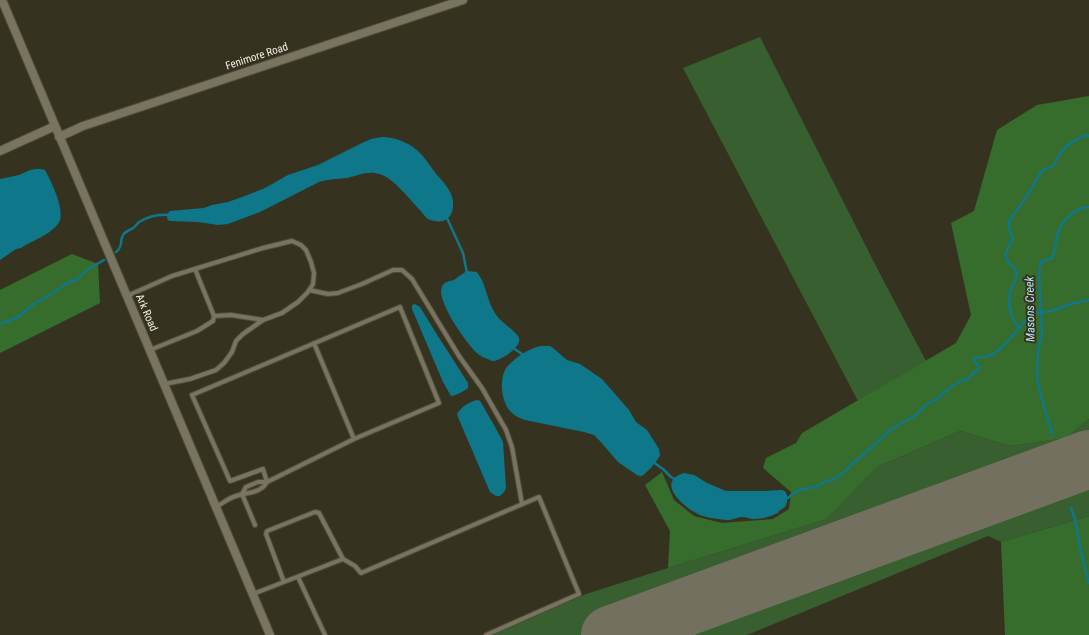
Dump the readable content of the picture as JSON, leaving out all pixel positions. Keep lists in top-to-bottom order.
{
  "streets": {
    "street": ["Fenimore Road", "Ark Road"]
  },
  "crossings": [
    ["Fenimore Road", "Ark Road"]
  ],
  "water": ["Masons Creek"]
}
